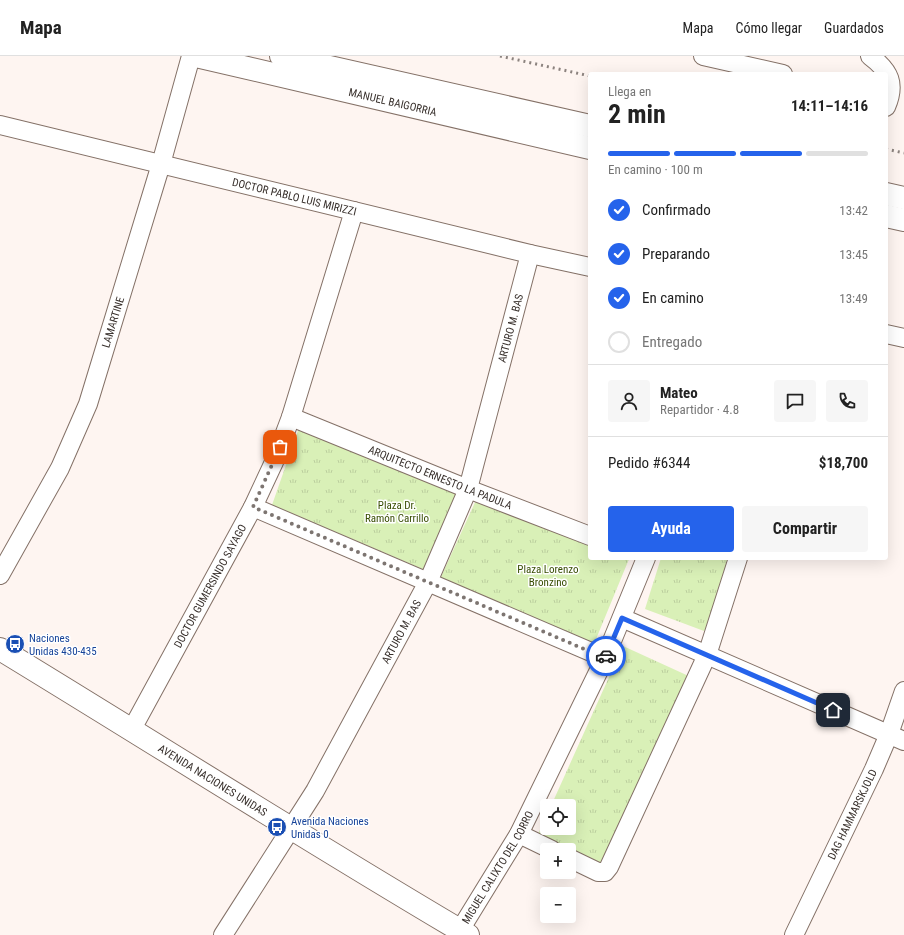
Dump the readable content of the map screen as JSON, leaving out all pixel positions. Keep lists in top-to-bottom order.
{
  "streets": {
    "main road": ["MANUEL BAIGORRIA", "AVENIDA NACIONES UNIDAS"],
    "street": [
      "DOCTOR PABLO LUIS MIRIZZI",
      "LAMARTINE",
      "ARTURO M. BAS",
      "ARQUITECTO ERNESTO LA PADULA",
      "DOCTOR GUMERSINDO SAYAGO",
      "DAG HAMMARSKJOLD",
      "MIGUEL CALIXTO DEL CORRO"
    ]
  },
  "crossings": [
    ["DOCTOR PABLO LUIS MIRIZZI", "LAMARTINE"],
    ["DOCTOR PABLO LUIS MIRIZZI", "ARTURO M. BAS"],
    ["DOCTOR PABLO LUIS MIRIZZI", "DOCTOR GUMERSINDO SAYAGO"],
    ["ARTURO M. BAS", "ARQUITECTO ERNESTO LA PADULA"],
    ["ARTURO M. BAS", "AVENIDA NACIONES UNIDAS"],
    ["ARQUITECTO ERNESTO LA PADULA", "DOCTOR GUMERSINDO SAYAGO"],
    ["DOCTOR GUMERSINDO SAYAGO", "AVENIDA NACIONES UNIDAS"],
    ["AVENIDA NACIONES UNIDAS", "MIGUEL CALIXTO DEL CORRO"]
  ],
  "parks": ["Plaza Dr. Ramón Carrillo", "Plaza Lorenzo Bronzino"],
  "places": {
    "bus stop": ["Naciones Unidas 430-435", "Avenida Naciones Unidas 0"]
  },
  "page": {
    "header": "Mapa",
    "nav": ["Mapa", "Cómo llegar", "Guardados"],
    "heading": ["2 min", "Llega en", "14:11–14:16"],
    "panel": [
      "Mateo",
      "Repartidor · 4.8",
      "Pedido #6344",
      "$18,700"
    ],
    "bar": "En camino · 100 m",
    "list": [
      ["Confirmado", "13:42"],
      ["Preparando", "13:45"],
      ["En camino", "13:49"],
      "Entregado"
    ],
    "buttons": ["Ayuda", "Compartir"],
    "map_buttons": ["+", "−"]
  }
}
